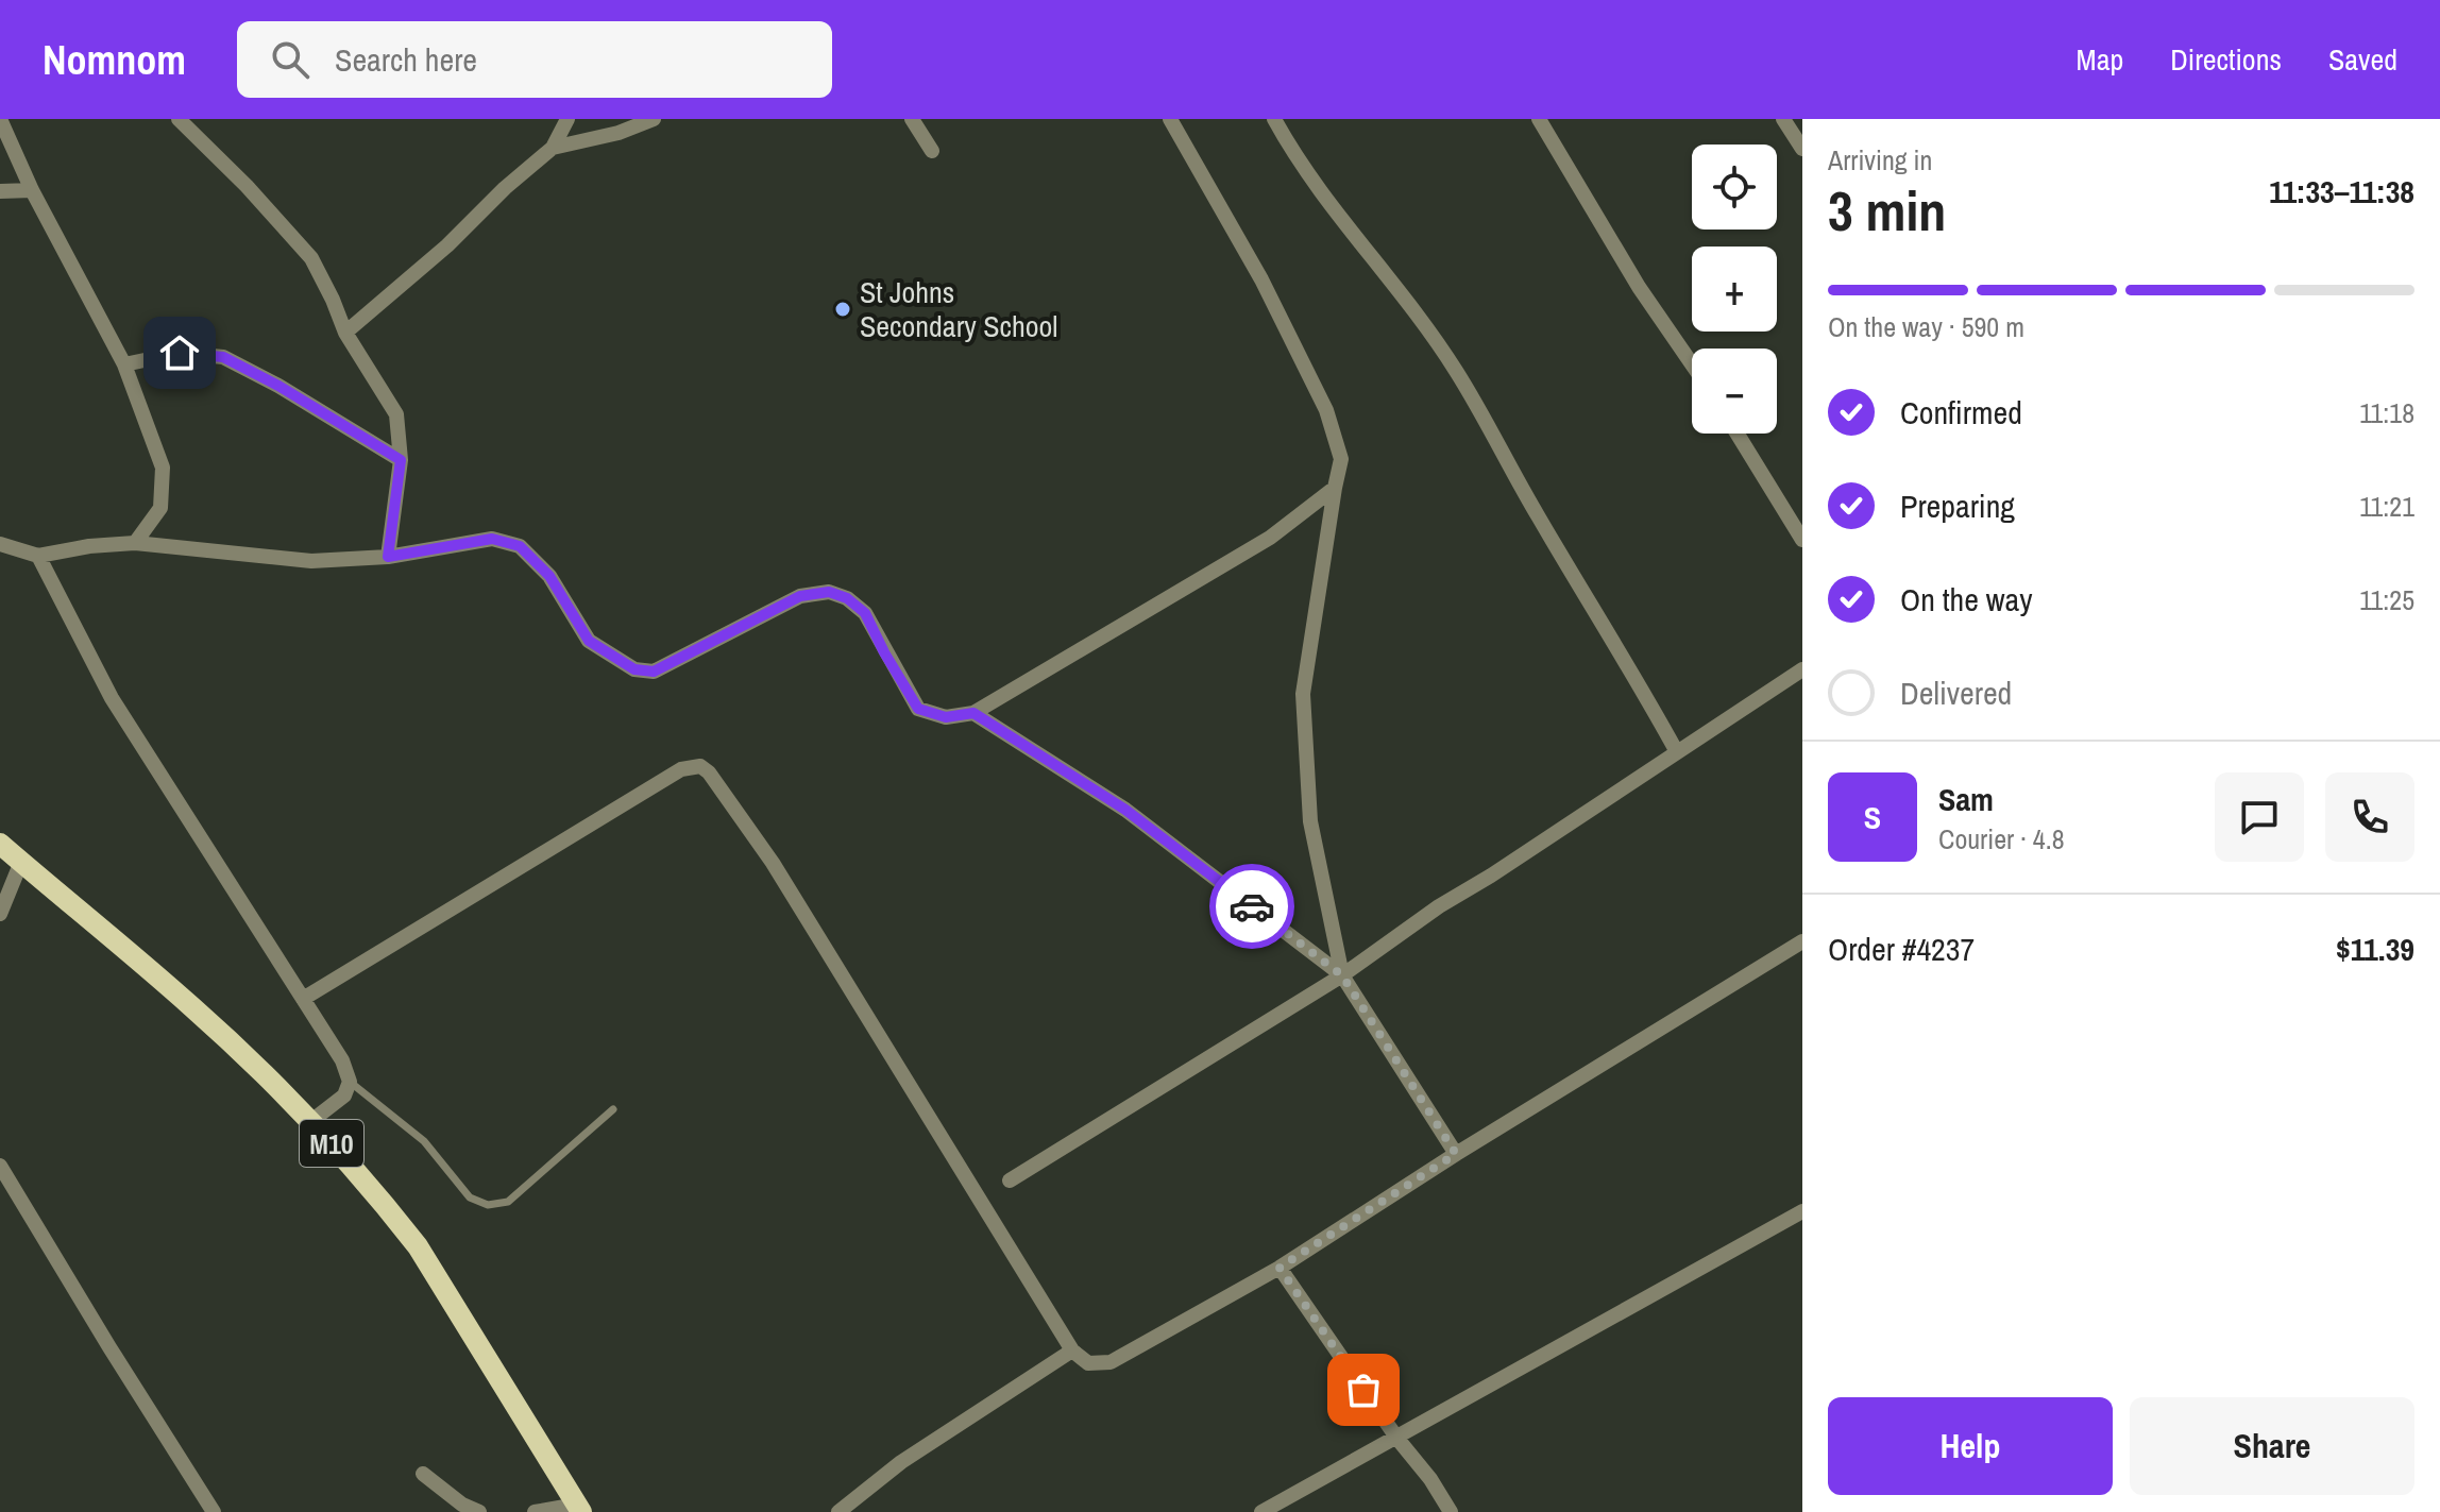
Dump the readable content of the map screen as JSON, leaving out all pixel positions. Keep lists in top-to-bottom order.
{
  "streets": {
    "main road": ["M10"]
  },
  "places": ["St Johns Secondary School"],
  "page": {
    "header": "Nomnom",
    "search": "Search here",
    "nav": ["Map", "Directions", "Saved"],
    "heading": ["3 min", "Arriving in", "11:33–11:38"],
    "panel": [
      "Sam",
      "Courier · 4.8",
      "Order #4237",
      "$11.39"
    ],
    "map_buttons": ["+", "−"],
    "bar": "On the way · 590 m",
    "list": [
      ["Confirmed", "11:18"],
      ["Preparing", "11:21"],
      ["On the way", "11:25"],
      "Delivered"
    ],
    "round": "S",
    "buttons": ["Help", "Share"]
  }
}
